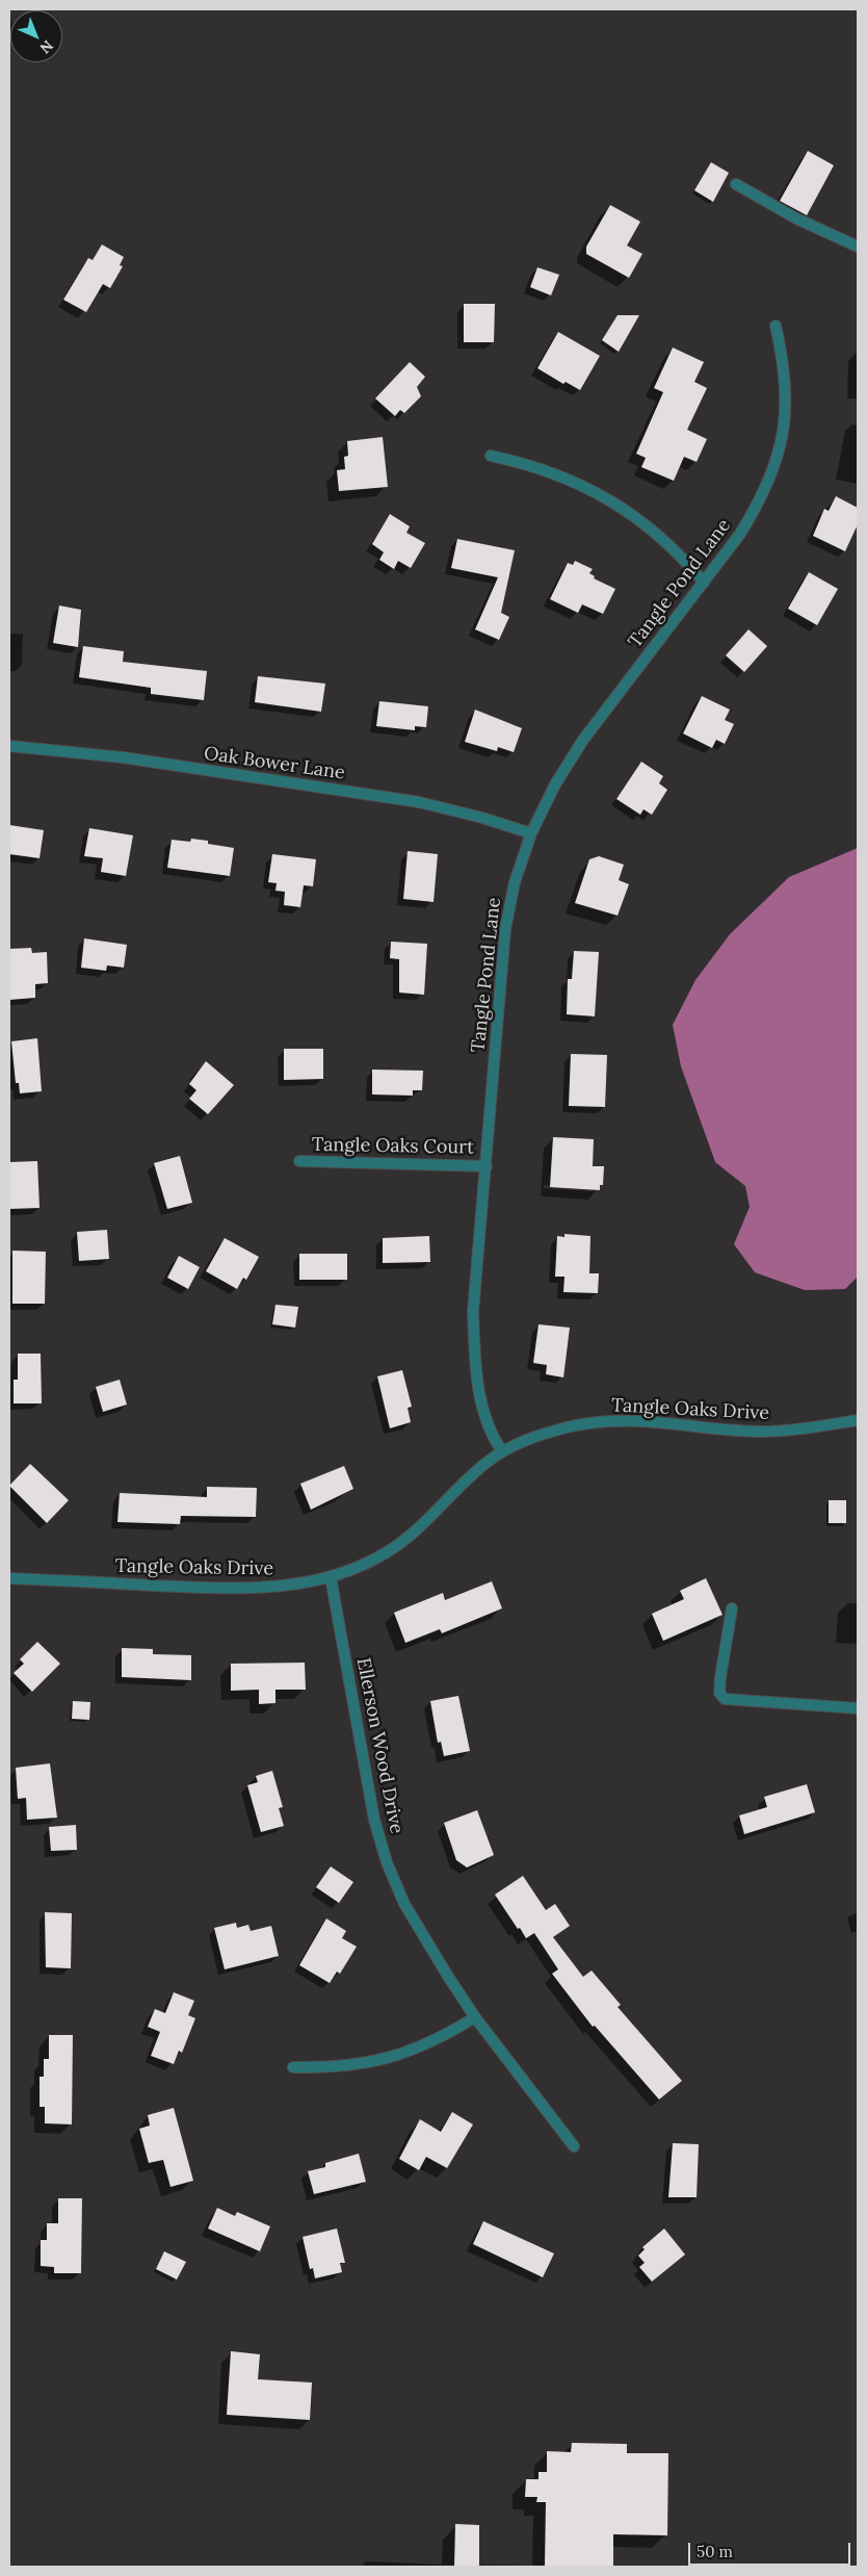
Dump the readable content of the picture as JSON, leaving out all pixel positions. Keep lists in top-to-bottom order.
{
  "streets": {
    "street": [
      "Tangle Pond Lane",
      "Oak Bower Lane",
      "Tangle Oaks Court",
      "Tangle Oaks Drive",
      "Ellerson Wood Drive"
    ]
  },
  "crossings": [
    ["Tangle Pond Lane", "Oak Bower Lane"],
    ["Tangle Pond Lane", "Tangle Oaks Court"],
    ["Tangle Pond Lane", "Tangle Oaks Drive"],
    ["Tangle Oaks Drive", "Ellerson Wood Drive"]
  ],
  "scale_bar": "50 m",
  "north": "bottom right"
}
